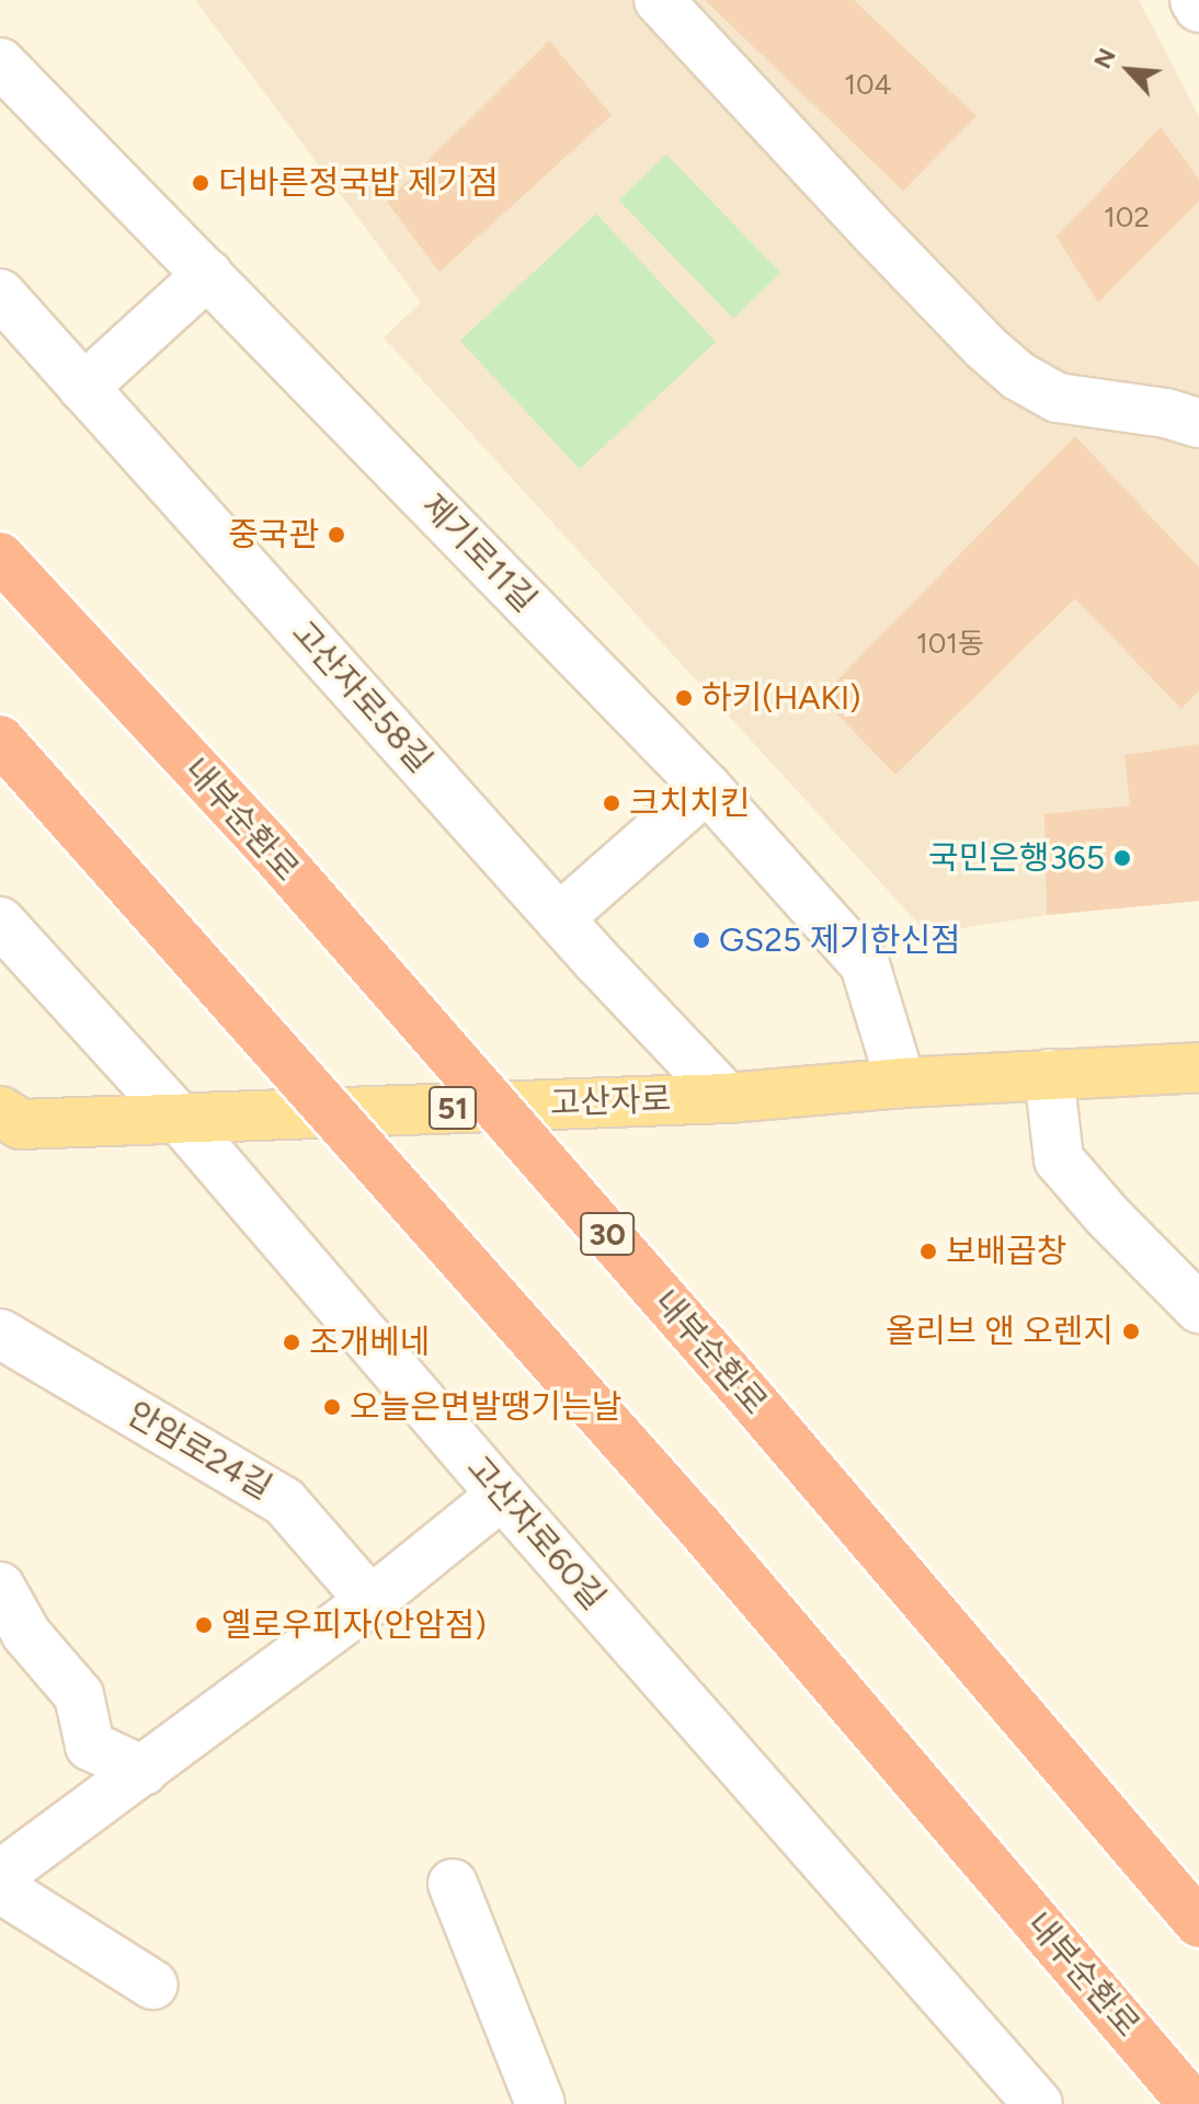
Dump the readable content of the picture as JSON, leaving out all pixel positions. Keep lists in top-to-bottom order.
{
  "streets": {
    "highway": ["내부순환로", "30"],
    "main road": ["고산자로", "51"],
    "street": [
      "제기로11길",
      "고산자로58길",
      "안암로24길",
      "고산자로60길"
    ]
  },
  "crossings": [
    ["제기로11길", "고산자로"],
    ["고산자로58길", "고산자로"],
    ["고산자로", "고산자로60길"]
  ],
  "places": [
    "더바른정국밥 제기점",
    "중국관",
    "하키(HAKI)",
    "크치치킨",
    "국민은행365",
    "GS25 제기한신점",
    "보배곱창",
    "올리브 앤 오렌지",
    "조개베네",
    "오늘은면발땡기는날",
    "옐로우피자(안암점)"
  ],
  "house_numbers": ["104", "102", "101동"],
  "north": "top left"
}
